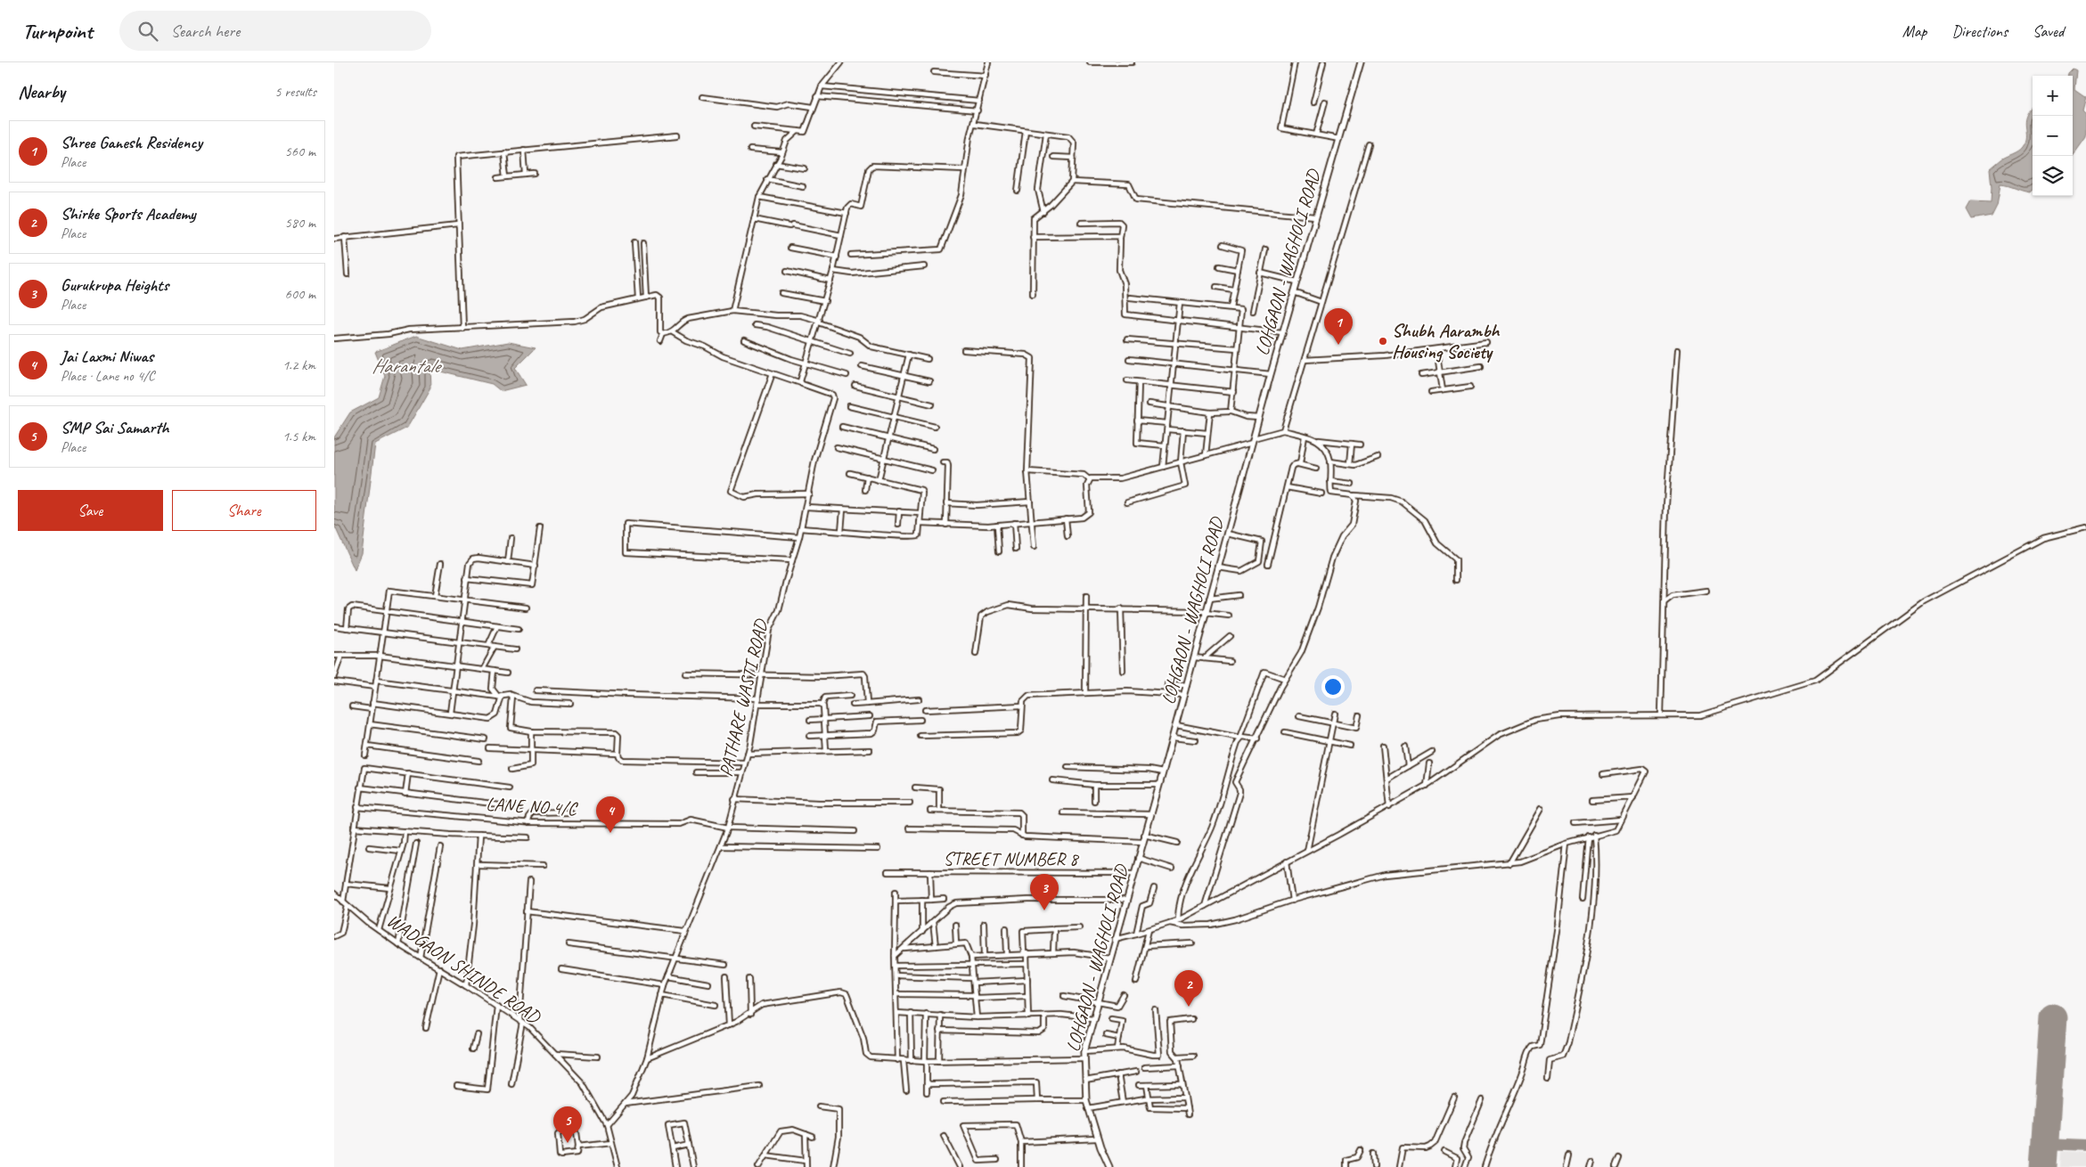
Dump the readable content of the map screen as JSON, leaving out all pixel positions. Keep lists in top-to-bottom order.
{
  "streets": {
    "main road": ["LOHGAON - WAGHOLI ROAD"],
    "street": [
      "PATHARE WASTI ROAD",
      "LANE NO 4/C",
      "STREET NUMBER 8",
      "WADGAON SHINDE ROAD"
    ]
  },
  "crossings": [
    ["LOHGAON - WAGHOLI ROAD", "STREET NUMBER 8"],
    ["PATHARE WASTI ROAD", "LANE NO 4/C"],
    ["PATHARE WASTI ROAD", "WADGAON SHINDE ROAD"]
  ],
  "water": ["Harantale"],
  "places": ["Shubh Aarambh Housing Society"],
  "page": {
    "header": "Turnpoint",
    "search": "Search here",
    "nav": ["Map", "Directions", "Saved"],
    "heading": ["Nearby", "5 results"],
    "map_buttons": ["+", "−"],
    "list": [
      {
        "mark": "1",
        "name": "Shree Ganesh Residency",
        "note": "Place",
        "value": "560 m"
      },
      {
        "mark": "2",
        "name": "Shirke Sports Academy",
        "note": "Place",
        "value": "580 m"
      },
      {
        "mark": "3",
        "name": "Gurukrupa Heights",
        "note": "Place",
        "value": "600 m"
      },
      {
        "mark": "4",
        "name": "Jai Laxmi Niwas",
        "note": "Place · Lane no 4/C",
        "value": "1.2 km"
      },
      {
        "mark": "5",
        "name": "SMP Sai Samarth",
        "note": "Place",
        "value": "1.5 km"
      }
    ],
    "pins": [
      "1",
      "4",
      "3",
      "2",
      "5"
    ],
    "buttons": ["Save", "Share"]
  }
}
